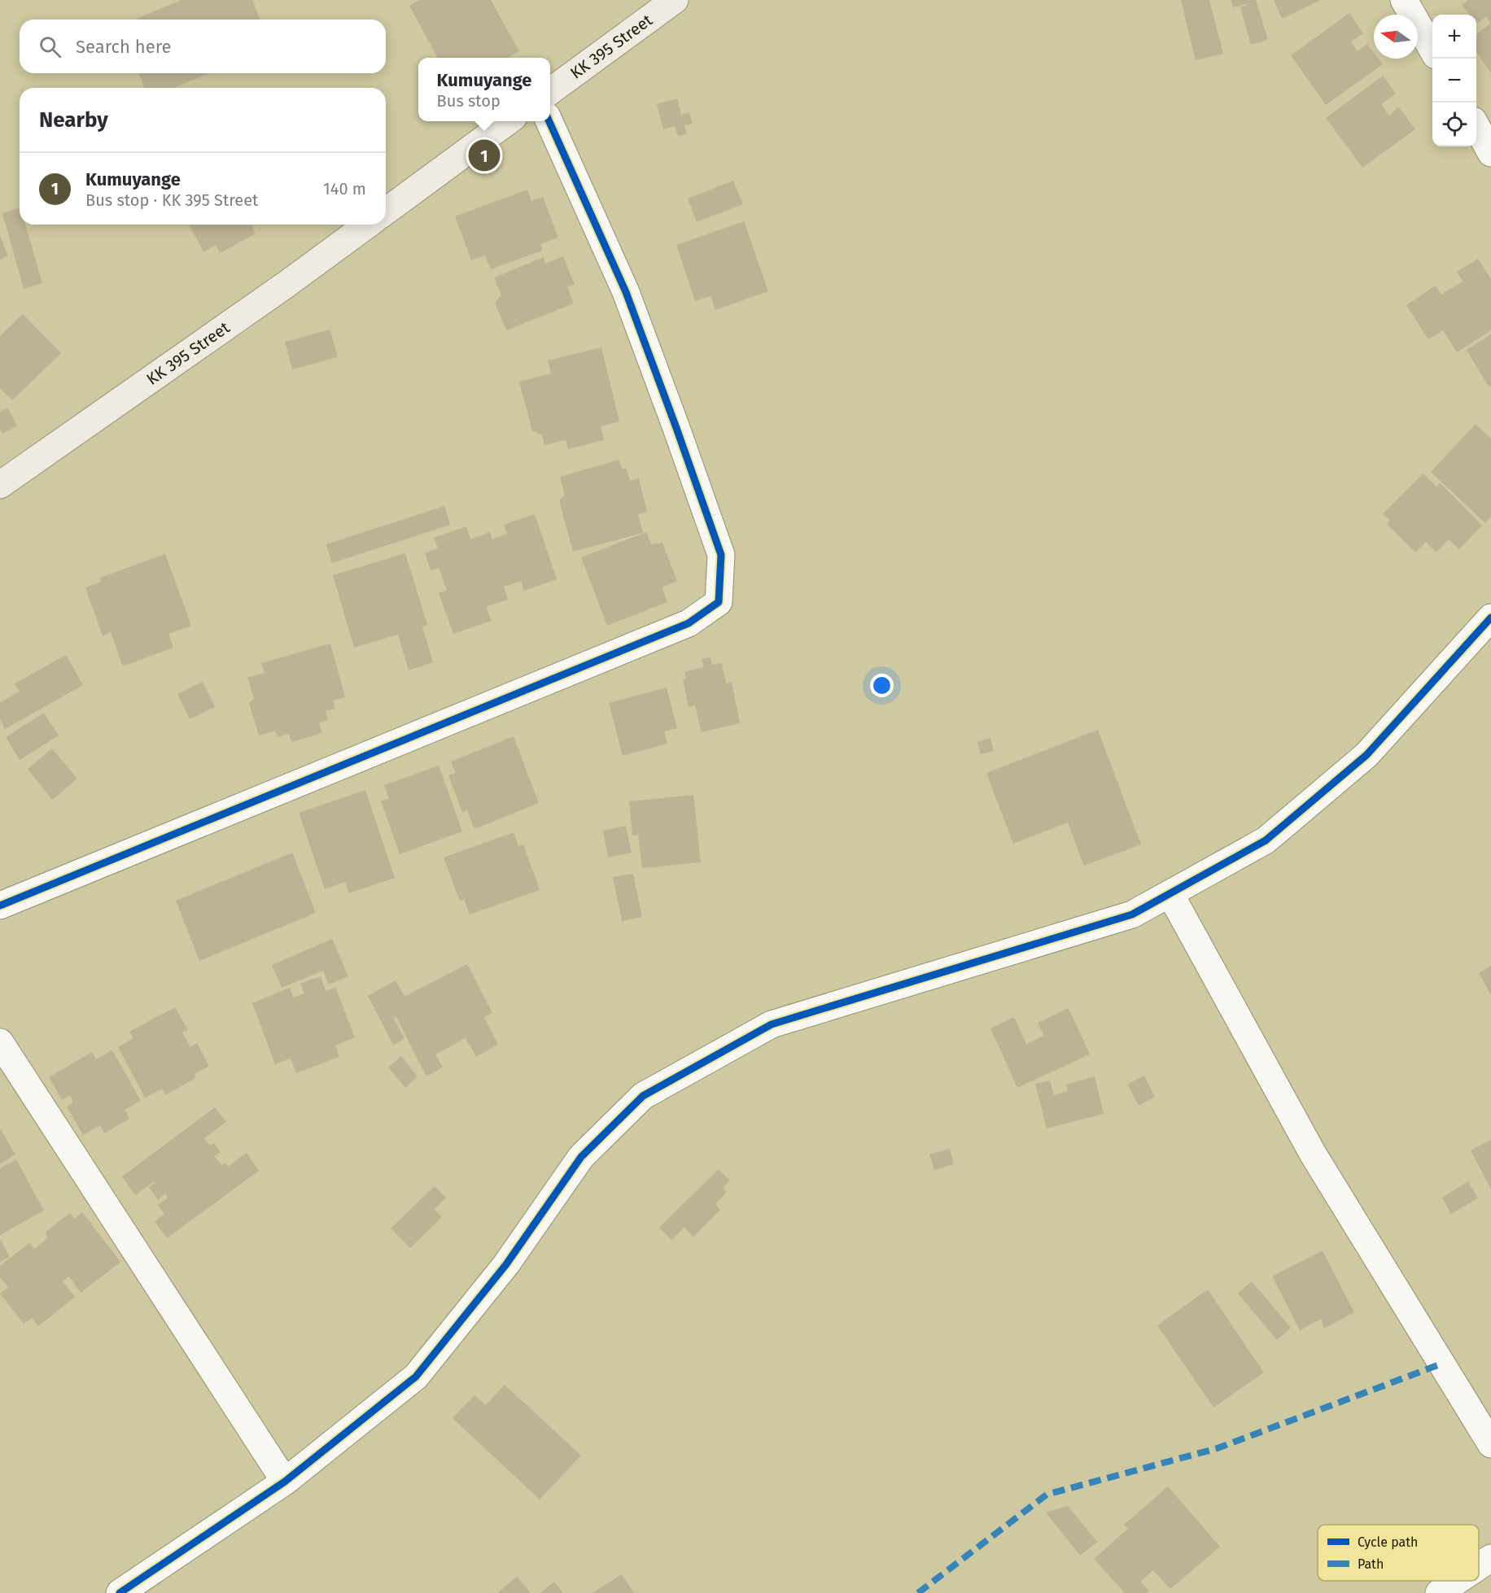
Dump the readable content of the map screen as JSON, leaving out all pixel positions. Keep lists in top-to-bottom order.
{
  "streets": {
    "street": ["KK 395 Street"]
  },
  "legend": ["Cycle path", "Path"],
  "north": "left",
  "page": {
    "map_buttons": ["+", "−"],
    "search": "Search here",
    "popup": ["Kumuyange", "Bus stop"],
    "heading": "Nearby",
    "pins": "1",
    "list": [
      {
        "mark": "1",
        "name": "Kumuyange",
        "note": "Bus stop · KK 395 Street",
        "value": "140 m"
      }
    ]
  }
}
